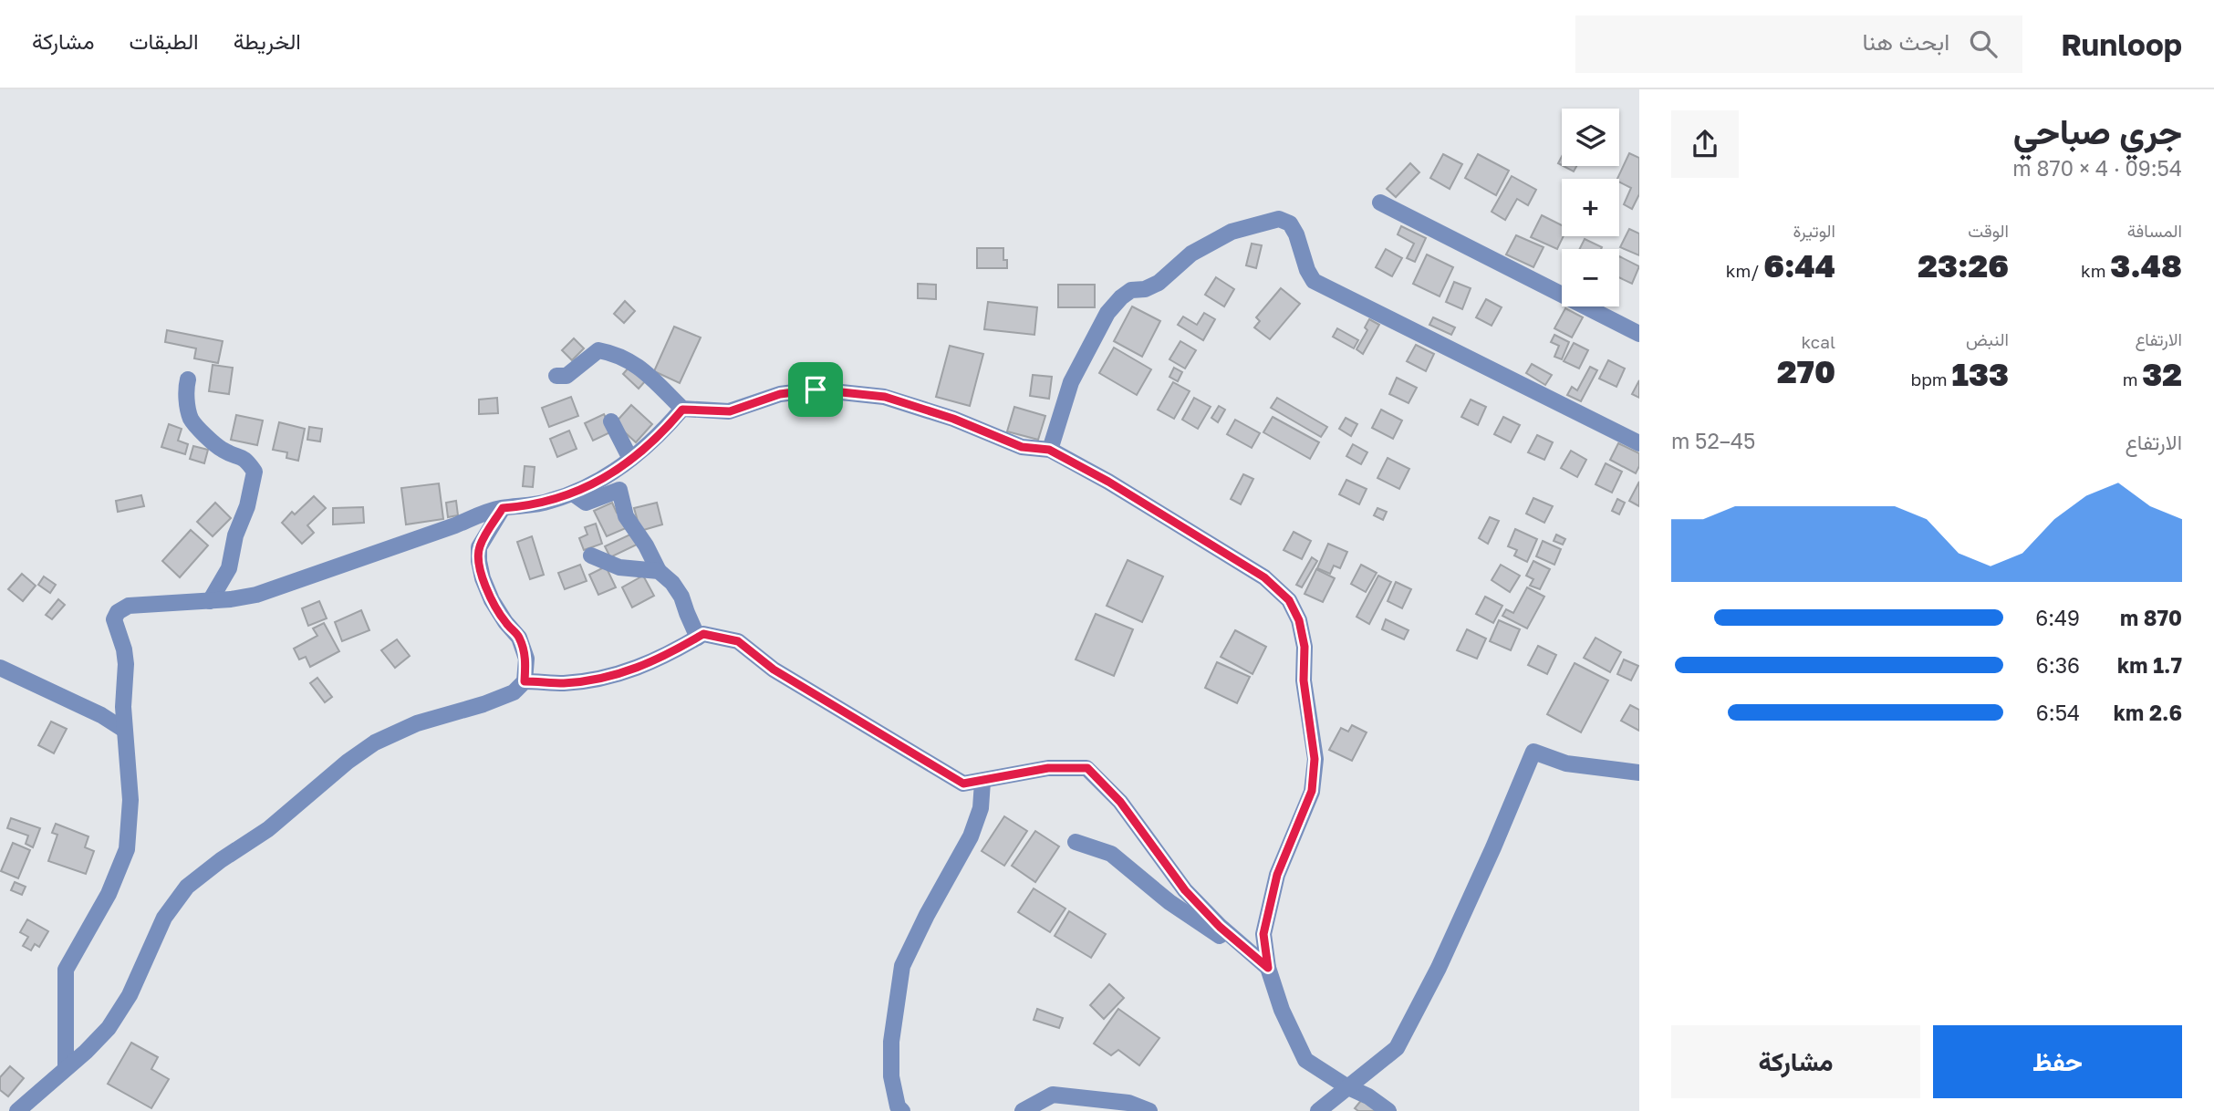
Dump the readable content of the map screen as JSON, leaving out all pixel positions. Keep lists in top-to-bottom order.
{
  "page": {
    "header": "Runloop",
    "search": "ابحث هنا",
    "nav": ["الخريطة", "الطبقات", "مشاركة"],
    "heading": ["جري صباحي", "09:54 · 4 × 870 m"],
    "map_buttons": ["+", "−"],
    "stats": [
      ["المسافة", "3.48 km"],
      ["الوقت", "23:26"],
      ["الوتيرة", "6:44 /km"],
      ["الارتفاع", "32 m"],
      ["النبض", "133 bpm"],
      ["kcal", "270"]
    ],
    "chart": ["الارتفاع", "45–52 m"],
    "list": [
      {
        "name": "870 m",
        "note": "6:49"
      },
      {
        "name": "1.7 km",
        "note": "6:36"
      },
      {
        "name": "2.6 km",
        "note": "6:54"
      }
    ],
    "buttons": ["حفظ", "مشاركة"]
  }
}
